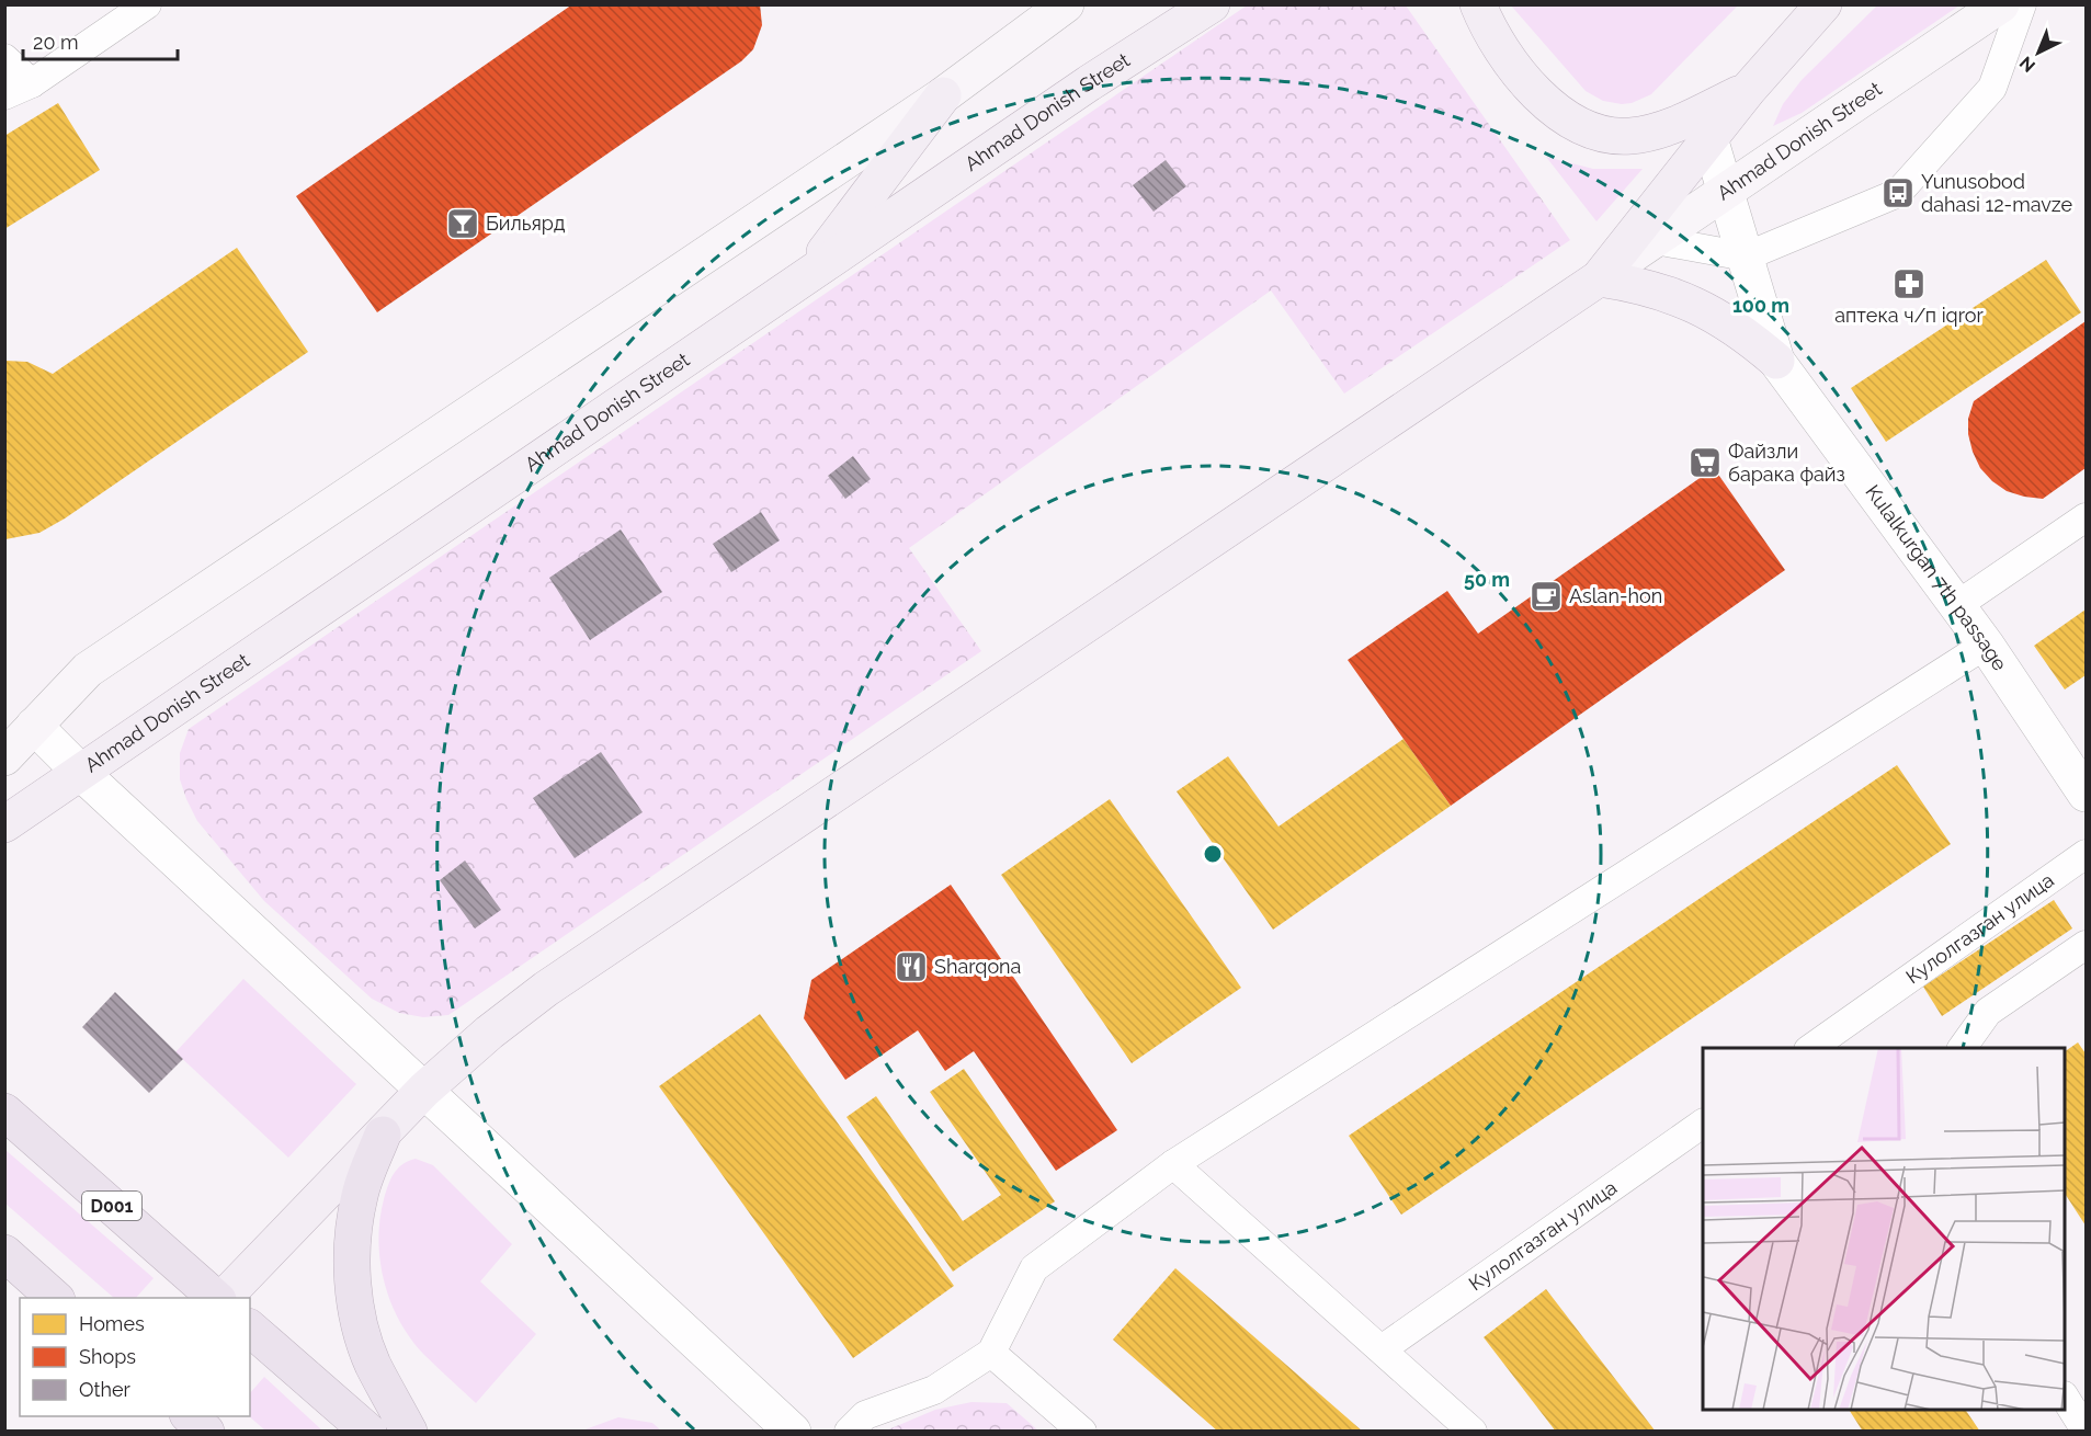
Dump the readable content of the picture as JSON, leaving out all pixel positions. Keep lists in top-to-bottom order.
{
  "streets": {
    "highway": ["D001"],
    "main road": ["Ahmad Donish Street"],
    "street": ["Kulalkurgan 7th passage"],
    "lane": ["Кулолгазган улица"]
  },
  "crossings": [
    ["Ahmad Donish Street", "Kulalkurgan 7th passage"]
  ],
  "places": {
    "bus stop": ["Yunusobod dahasi 12-mavze"],
    "bar": ["Бильярд"],
    "pharmacy": ["аптека ч/п iqror"],
    "supermarket": ["Файзли барака файз"],
    "cafe": ["Aslan-hon"],
    "restaurant": ["Sharqona"]
  },
  "legend": ["Homes", "Shops", "Other"],
  "scale_bar": "20 m",
  "north": "bottom left",
  "rings": ["100 m", "50 m"]
}
